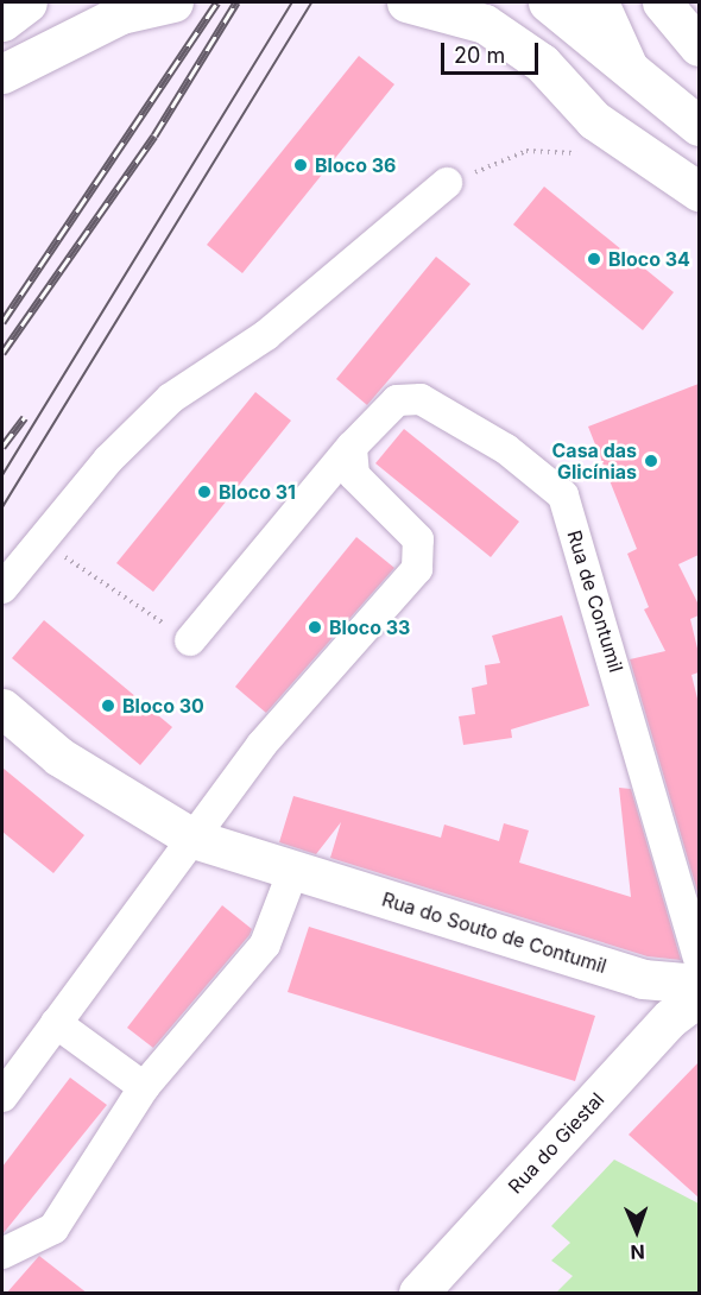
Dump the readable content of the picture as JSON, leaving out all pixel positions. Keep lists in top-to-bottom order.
{
  "streets": {
    "main road": ["Rua do Souto de Contumil", "Rua do Giestal"],
    "street": ["Rua de Contumil"]
  },
  "places": [
    "Bloco 36",
    "Bloco 34",
    "Casa das Glicínias",
    "Bloco 31",
    "Bloco 33",
    "Bloco 30"
  ],
  "scale_bar": "20 m",
  "north": "bottom"
}
